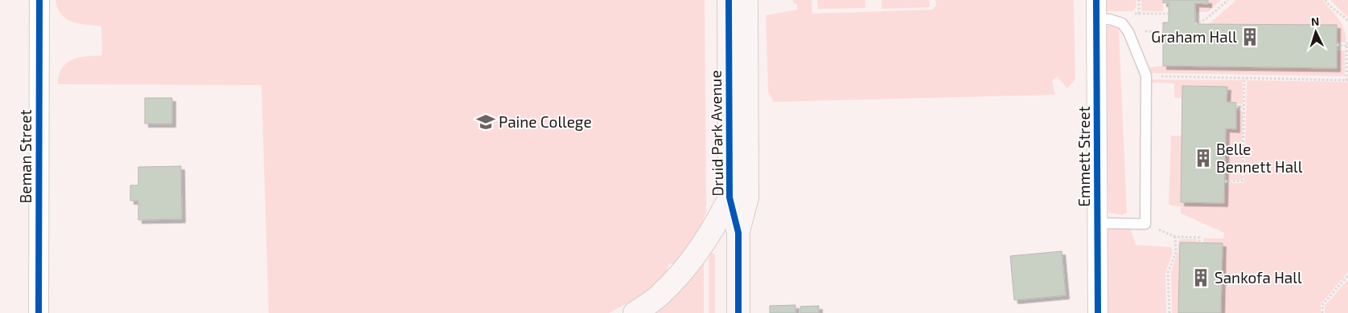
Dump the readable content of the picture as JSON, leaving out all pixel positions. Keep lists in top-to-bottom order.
{
  "streets": {
    "street": ["Druid Park Avenue", "Beman Street", "Emmett Street"]
  },
  "places": {
    "building": ["Graham Hall", "Belle Bennett Hall", "Sankofa Hall"],
    "school or university": ["Paine College"]
  },
  "north": "top"
}
